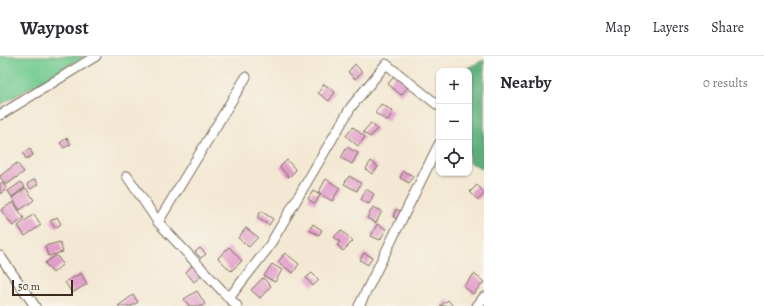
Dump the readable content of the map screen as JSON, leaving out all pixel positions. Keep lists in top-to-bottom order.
{
  "scale_bar": "50 m",
  "page": {
    "header": "Waypost",
    "nav": ["Map", "Layers", "Share"],
    "heading": ["Nearby", "0 results"],
    "map_buttons": ["+", "−"],
    "scale": "50 m"
  }
}
